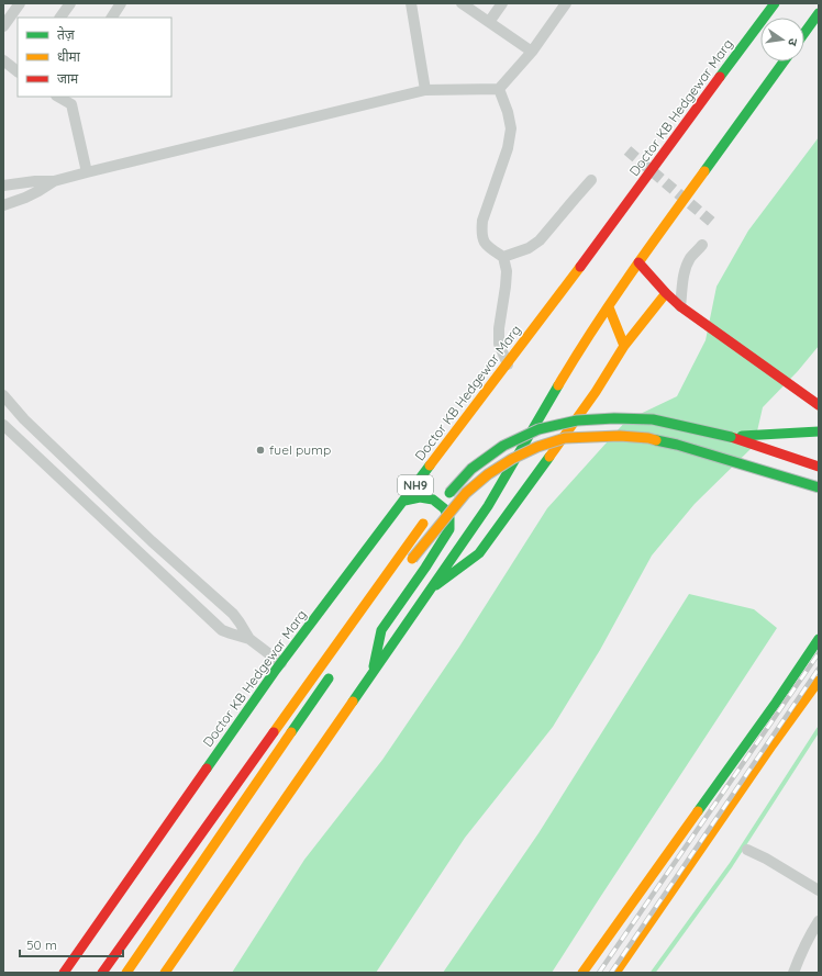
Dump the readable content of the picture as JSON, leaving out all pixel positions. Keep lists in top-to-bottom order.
{
  "streets": {
    "main road": ["Doctor KB Hedgewar Marg", "NH9"]
  },
  "places": ["fuel pump"],
  "legend": ["तेज़", "धीमा", "जाम"],
  "scale_bar": "50 m",
  "north": "right"
}
